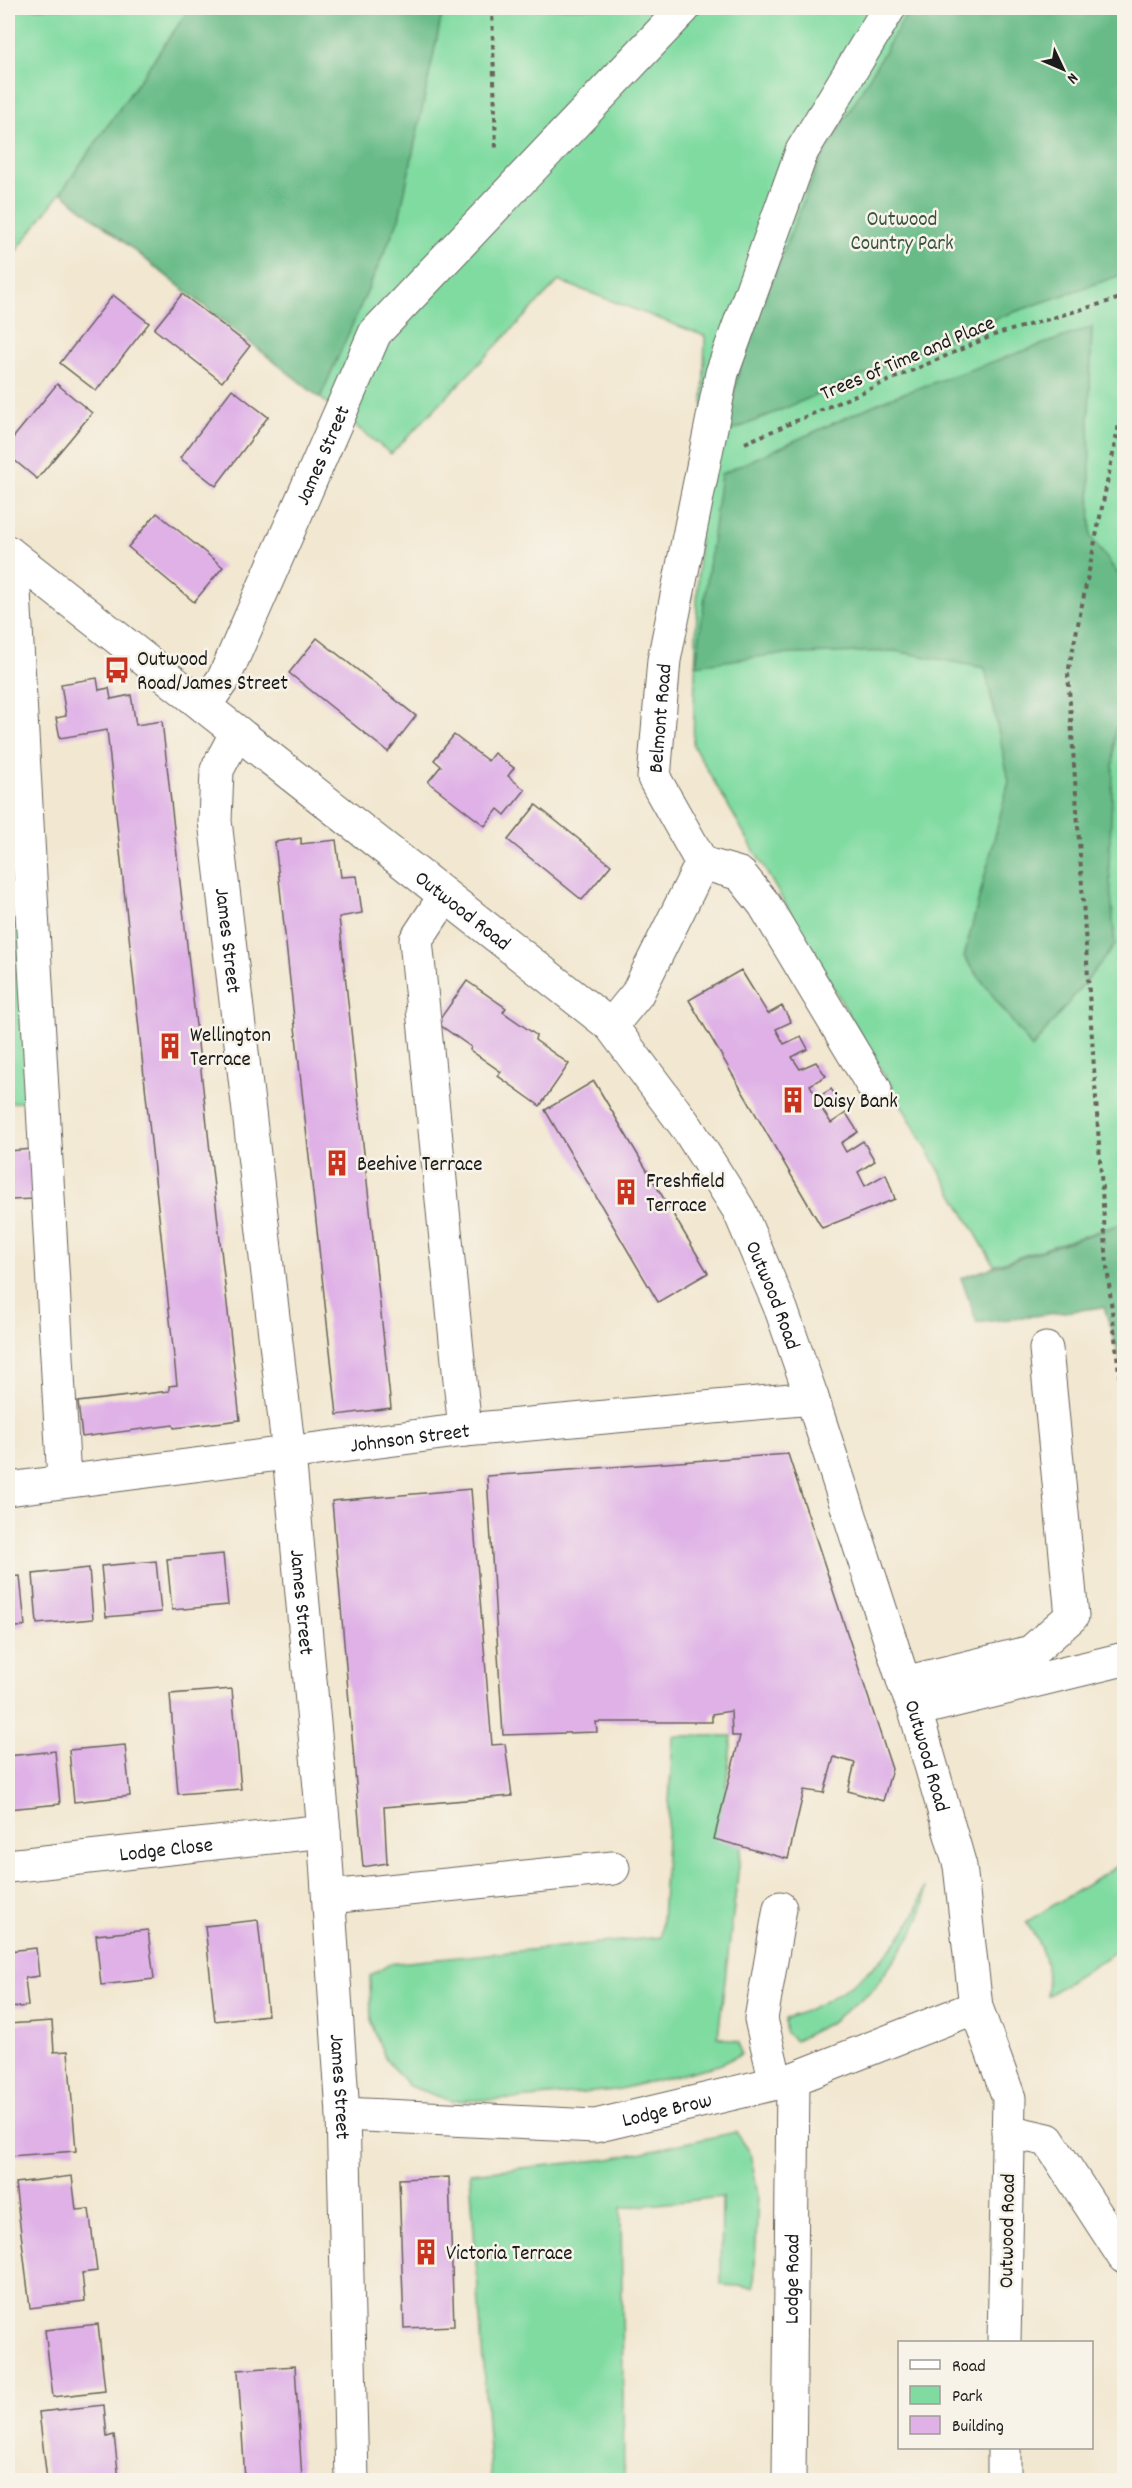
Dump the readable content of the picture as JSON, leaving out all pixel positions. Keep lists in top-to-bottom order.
{
  "streets": {
    "street": [
      "James Street",
      "Belmont Road",
      "Outwood Road",
      "Johnson Street",
      "Lodge Close",
      "Lodge Brow",
      "Lodge Road"
    ],
    "path": ["Trees of Time and Place"]
  },
  "crossings": [
    ["Trees of Time and Place", "Belmont Road"],
    ["James Street", "Outwood Road"],
    ["James Street", "Johnson Street"],
    ["James Street", "Lodge Close"],
    ["James Street", "Lodge Brow"],
    ["Outwood Road", "Johnson Street"],
    ["Outwood Road", "Lodge Brow"],
    ["Lodge Brow", "Lodge Road"]
  ],
  "parks": ["Outwood Country Park"],
  "places": {
    "bus stop": ["Outwood Road/James Street"],
    "building": [
      "Wellington Terrace",
      "Daisy Bank",
      "Beehive Terrace",
      "Freshfield Terrace",
      "Victoria Terrace"
    ]
  },
  "legend": ["Road", "Park", "Building"],
  "north": "bottom right"
}
